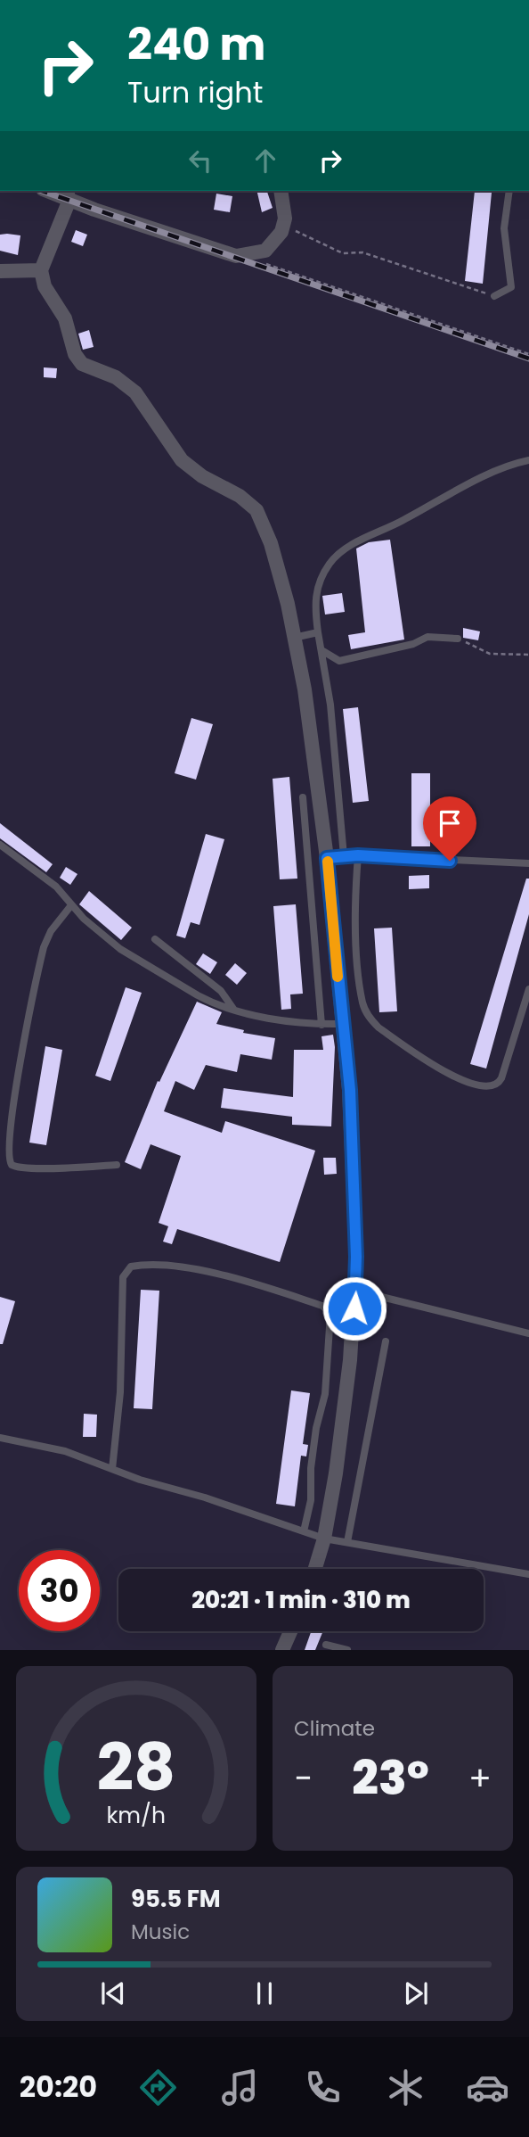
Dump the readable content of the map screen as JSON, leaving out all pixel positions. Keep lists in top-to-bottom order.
{
  "page": {
    "turn": ["240 m", "Turn right"],
    "limit": "30",
    "trip": "20:21 · 1 min · 310 m",
    "tile": "Climate",
    "heat": ["−", "23°", "+"],
    "song": ["95.5 FM", "Music"],
    "tabs": "20:20",
    "gauge": ["28", "km/h"]
  }
}
